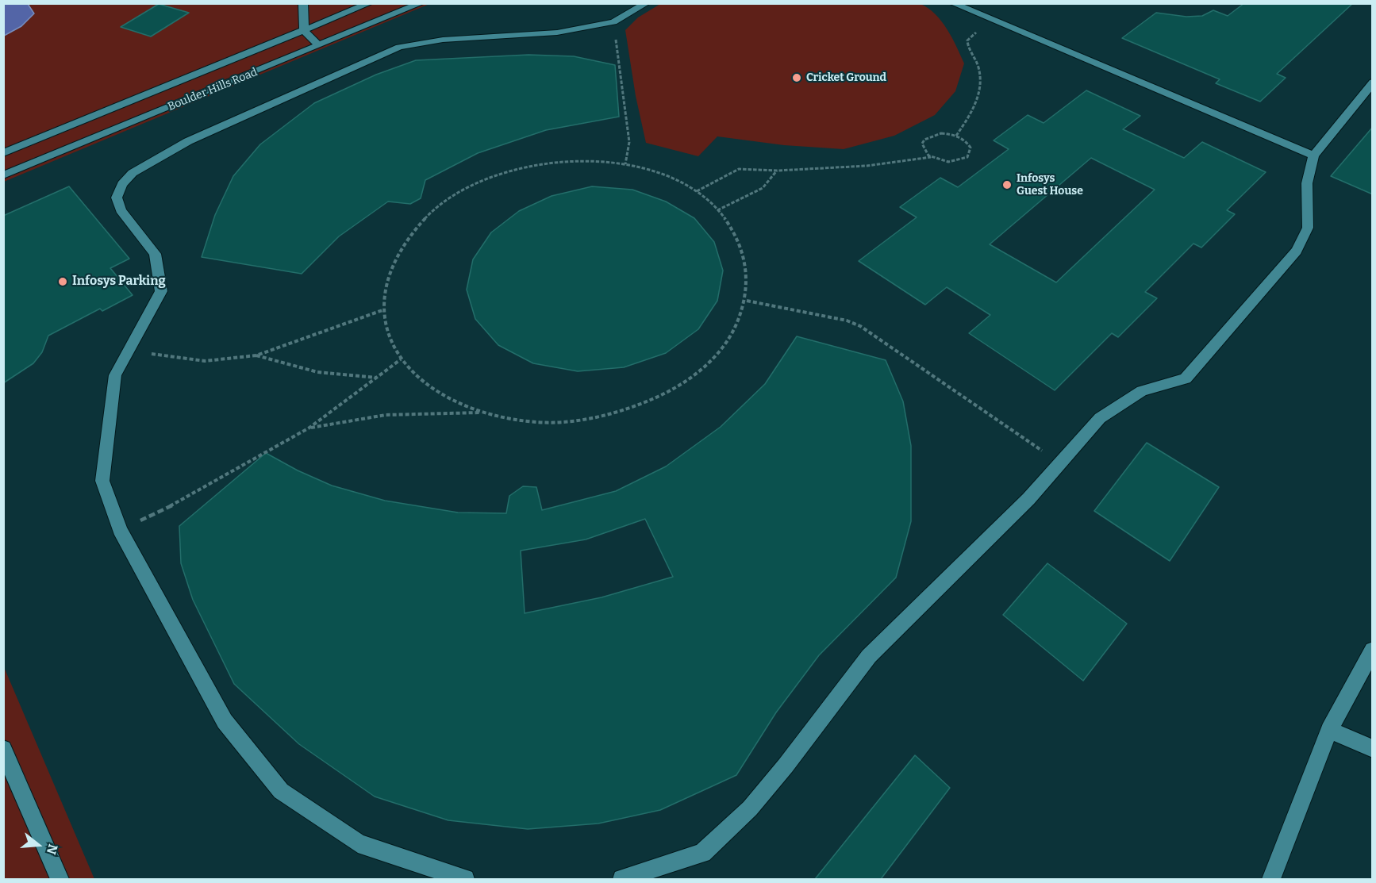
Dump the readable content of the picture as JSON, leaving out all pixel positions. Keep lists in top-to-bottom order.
{
  "streets": {
    "lane": ["Boulder Hills Road"]
  },
  "places": ["Cricket Ground", "Infosys Guest House", "Infosys Parking"],
  "north": "right"
}
